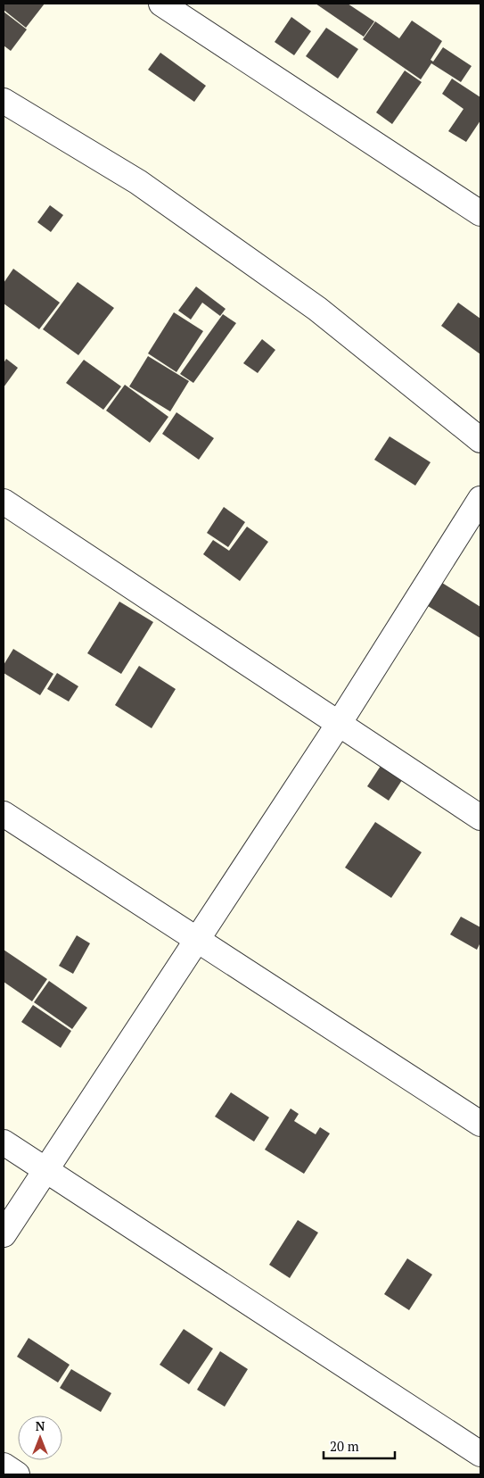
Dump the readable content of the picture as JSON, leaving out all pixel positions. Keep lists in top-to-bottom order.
{
  "scale_bar": "20 m",
  "north": "top"
}
